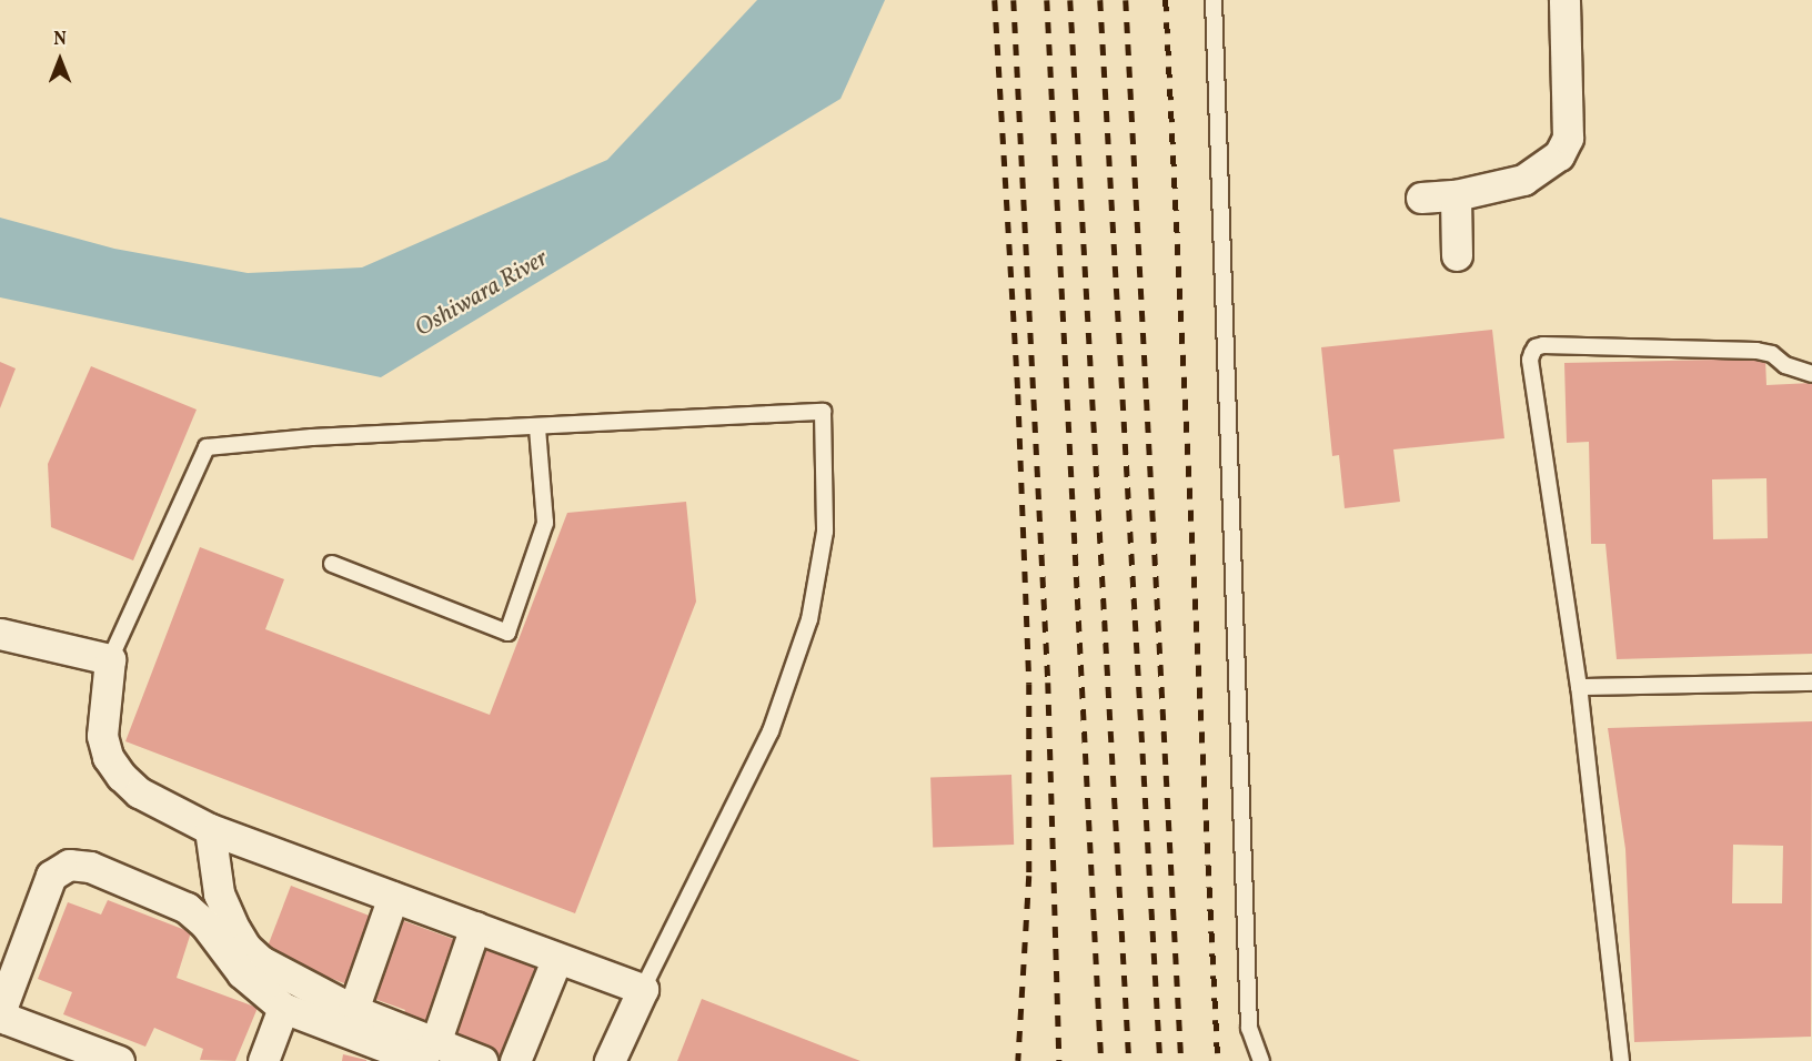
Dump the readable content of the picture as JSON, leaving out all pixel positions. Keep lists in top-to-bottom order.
{
  "water": ["Oshiwara River"],
  "north": "top"
}
